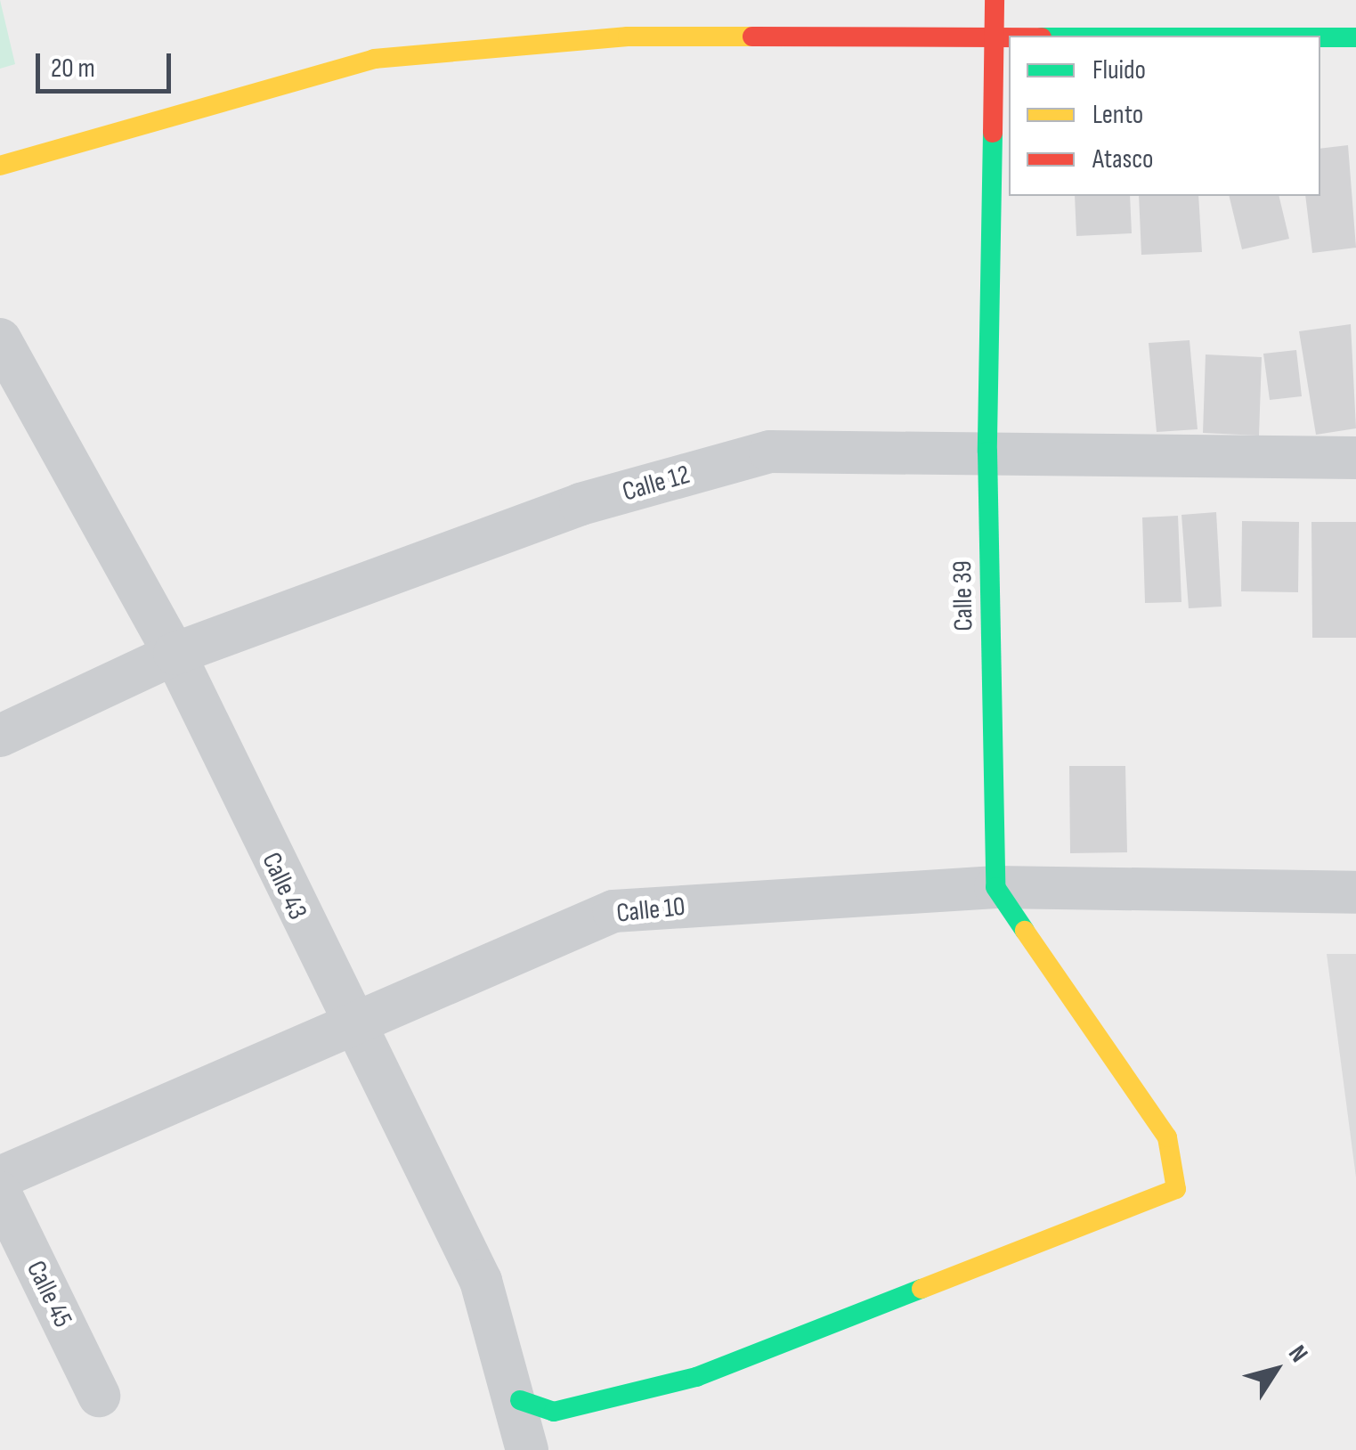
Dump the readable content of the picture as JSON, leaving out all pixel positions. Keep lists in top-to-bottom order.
{
  "streets": {
    "street": [
      "Calle 12",
      "Calle 39",
      "Calle 43",
      "Calle 10",
      "Calle 45"
    ]
  },
  "crossings": [
    ["Calle 12", "Calle 39"],
    ["Calle 12", "Calle 43"],
    ["Calle 39", "Calle 10"],
    ["Calle 43", "Calle 10"]
  ],
  "legend": ["Fluido", "Lento", "Atasco"],
  "scale_bar": "20 m",
  "north": "top right"
}
